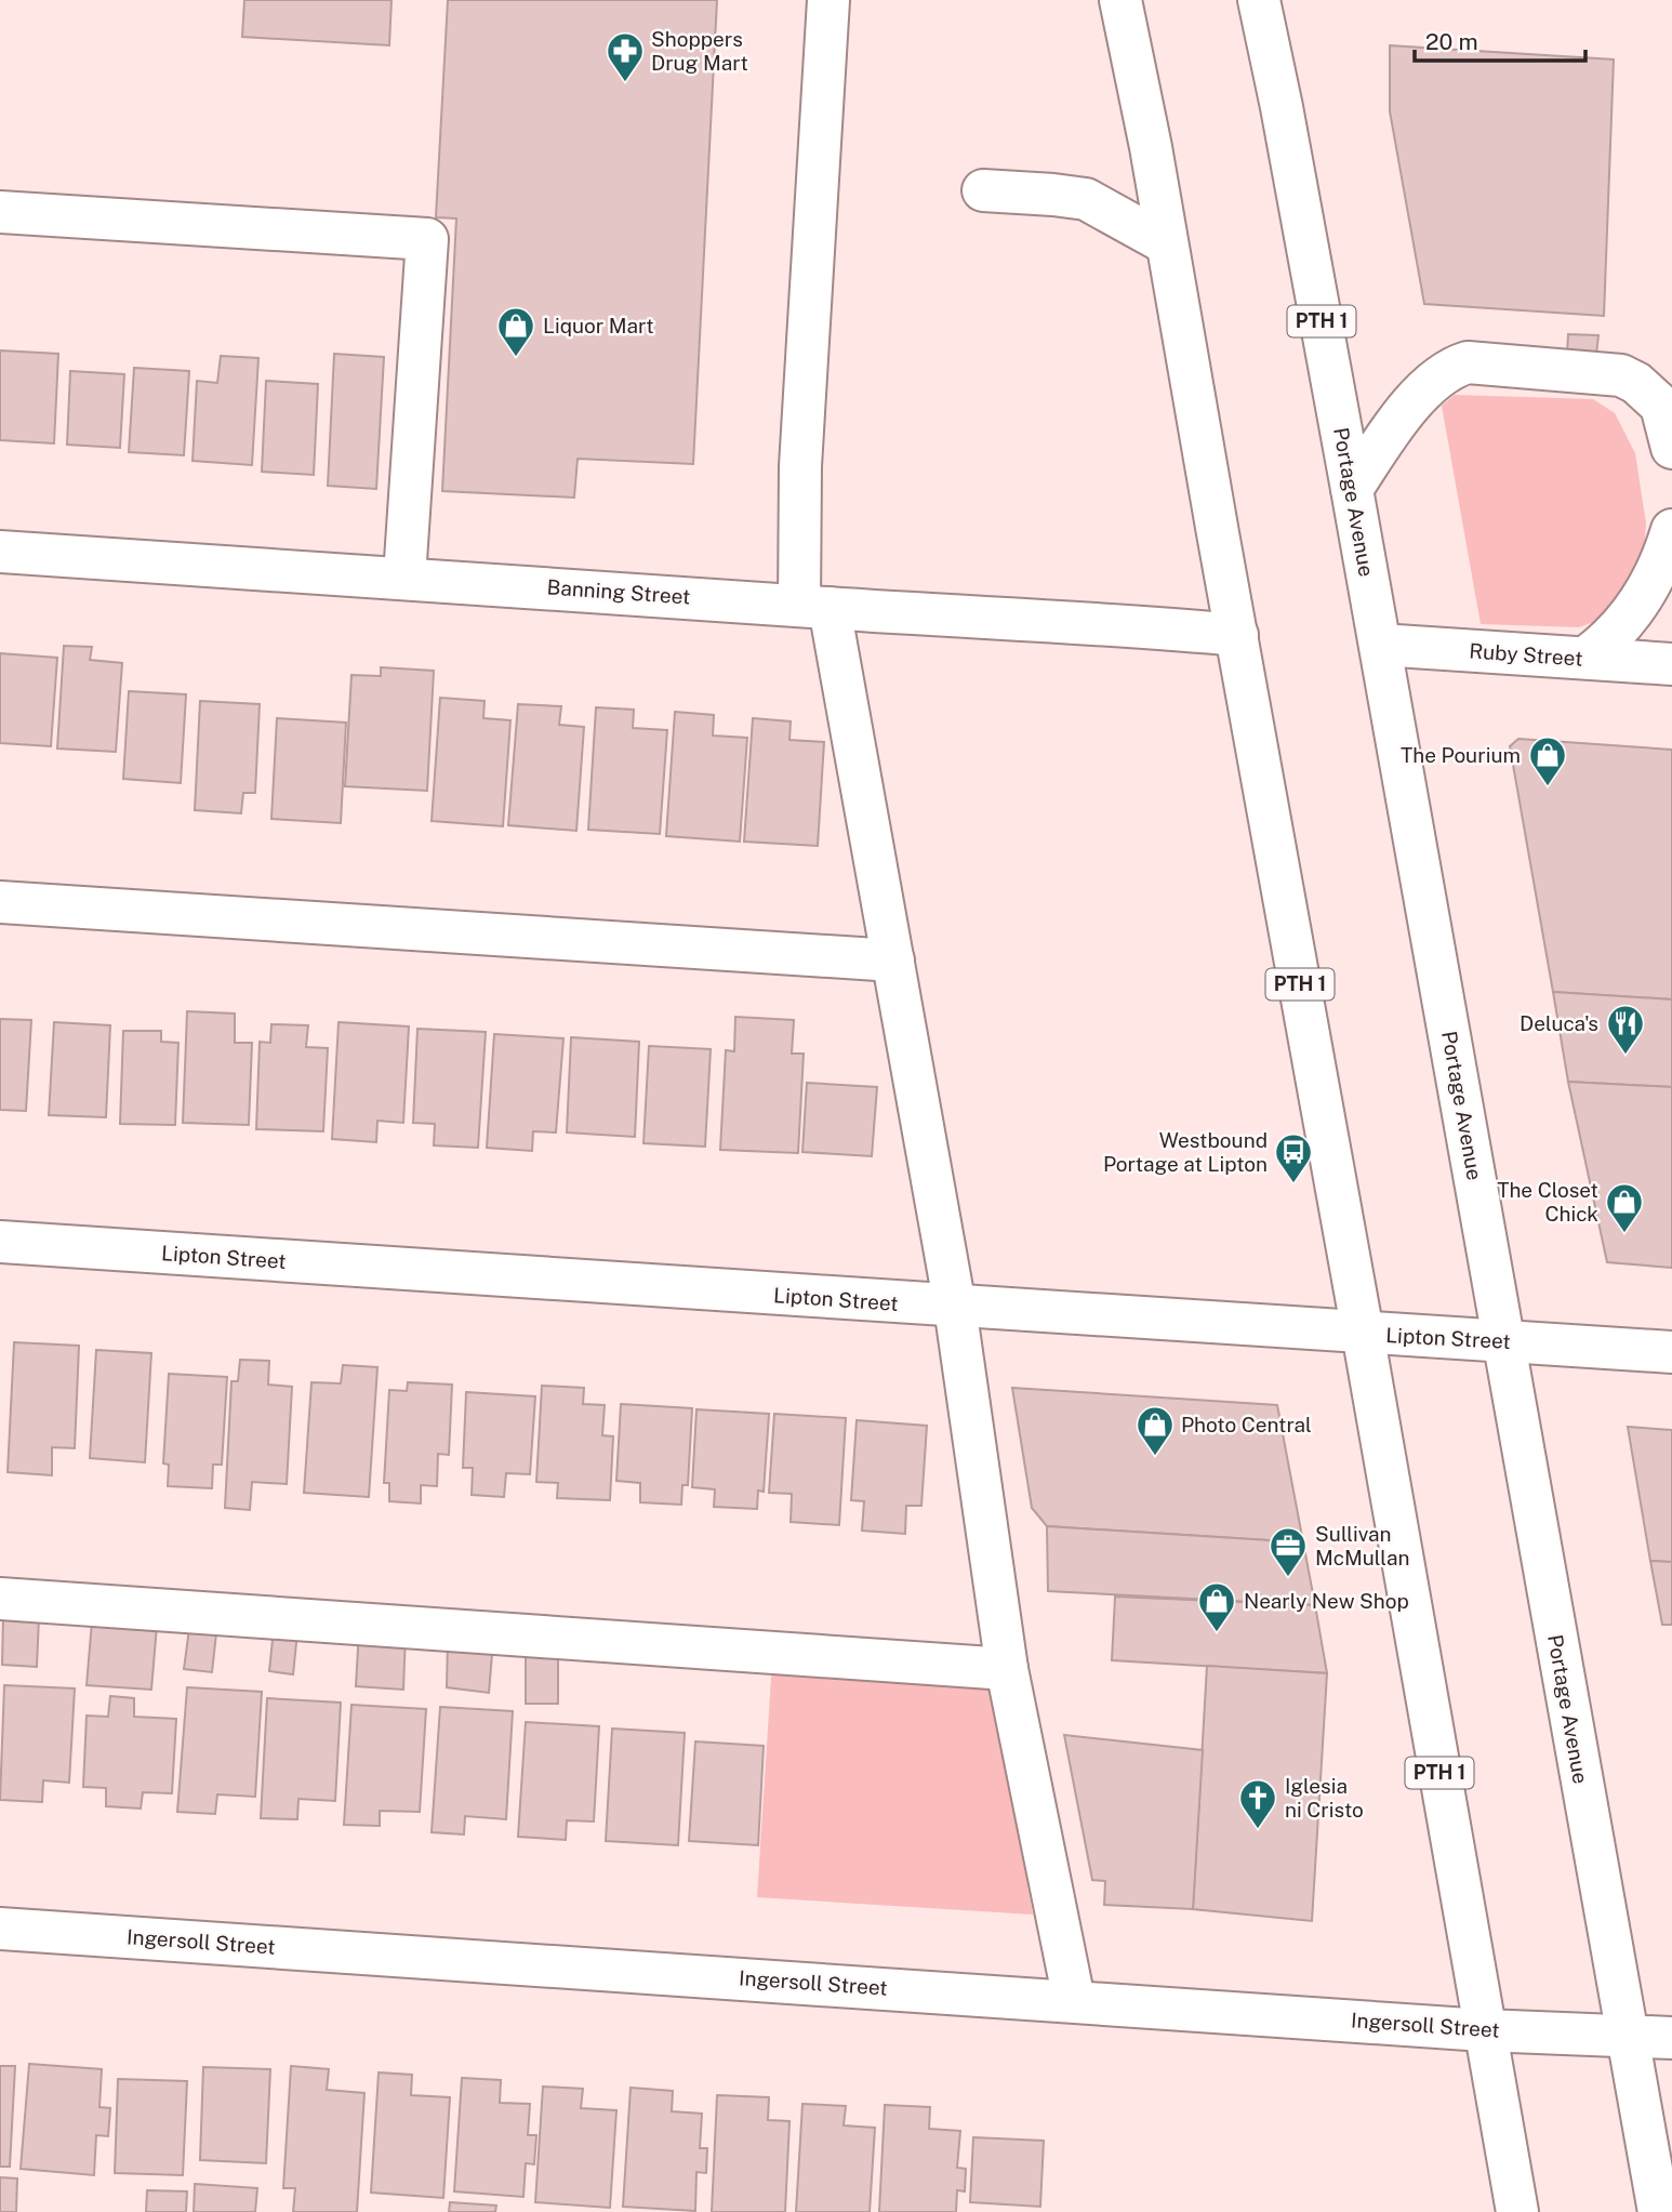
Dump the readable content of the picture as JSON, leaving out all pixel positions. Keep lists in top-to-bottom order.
{
  "streets": {
    "main road": [
      "PTH 1",
      "Portage Avenue",
      "Banning Street",
      "Ruby Street",
      "Lipton Street",
      "Ingersoll Street"
    ]
  },
  "crossings": [
    ["PTH 1", "Banning Street"],
    ["PTH 1", "Lipton Street"],
    ["PTH 1", "Ingersoll Street"],
    ["Portage Avenue", "Ruby Street"],
    ["Portage Avenue", "Lipton Street"],
    ["Portage Avenue", "Ingersoll Street"]
  ],
  "places": {
    "pharmacy": ["Shoppers Drug Mart"],
    "shop": [
      "Liquor Mart",
      "The Pourium",
      "The Closet Chick",
      "Photo Central",
      "Nearly New Shop"
    ],
    "restaurant": ["Deluca's"],
    "bus stop": ["Westbound Portage at Lipton"],
    "office": ["Sullivan McMullan"],
    "church": ["Iglesia ni Cristo"]
  },
  "scale_bar": "20 m"
}
